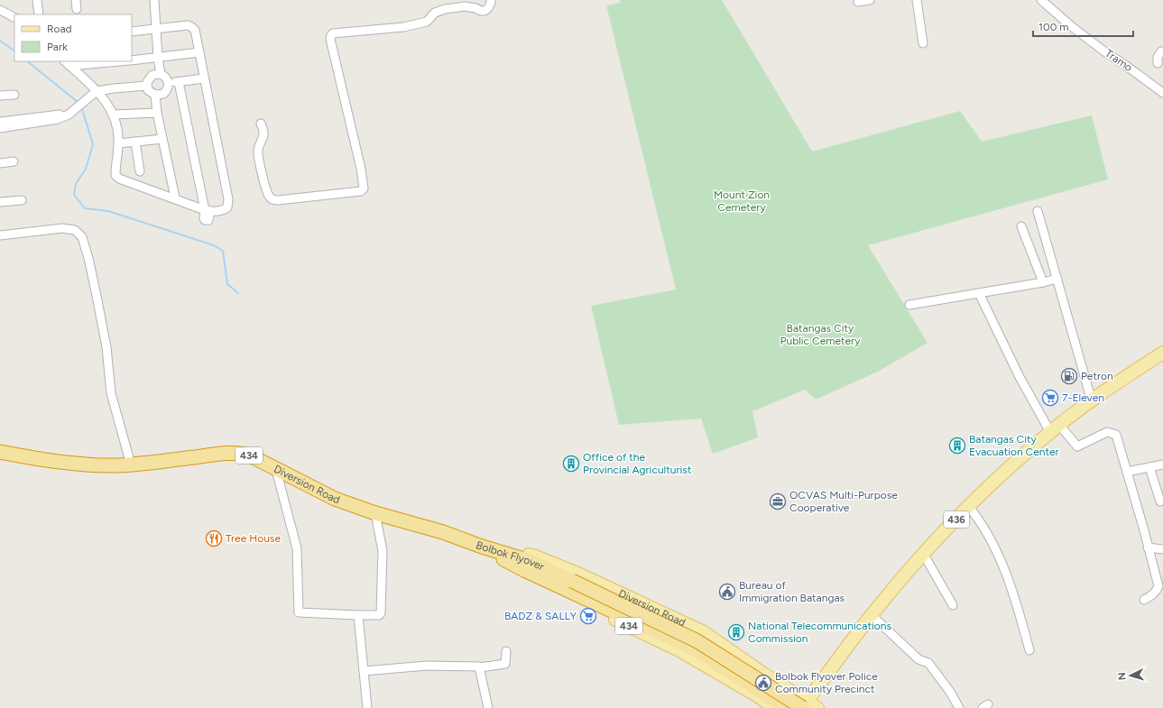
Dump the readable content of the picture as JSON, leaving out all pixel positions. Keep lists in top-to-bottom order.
{
  "streets": {
    "highway": ["434", "Diversion Road", "Bolbok Flyover"],
    "main road": ["436"],
    "street": ["Tramo"]
  },
  "crossings": [
    ["Diversion Road", "436"],
    ["Diversion Road", "Bolbok Flyover"],
    ["436", "Bolbok Flyover"]
  ],
  "parks": ["Mount Zion Cemetery", "Batangas City Public Cemetery"],
  "places": {
    "fuel station": ["Petron"],
    "supermarket": ["7-Eleven", "BADZ & SALLY"],
    "building": ["Batangas City Evacuation Center", "Office of the Provincial Agriculturist", "National Telecommunications Commission"],
    "office": ["OCVAS Multi-Purpose Cooperative"],
    "restaurant": ["Tree House"],
    "public building": ["Bureau of Immigration Batangas", "Bolbok Flyover Police Community Precinct"]
  },
  "legend": ["Road", "Park"],
  "scale_bar": "100 m",
  "north": "left"
}
